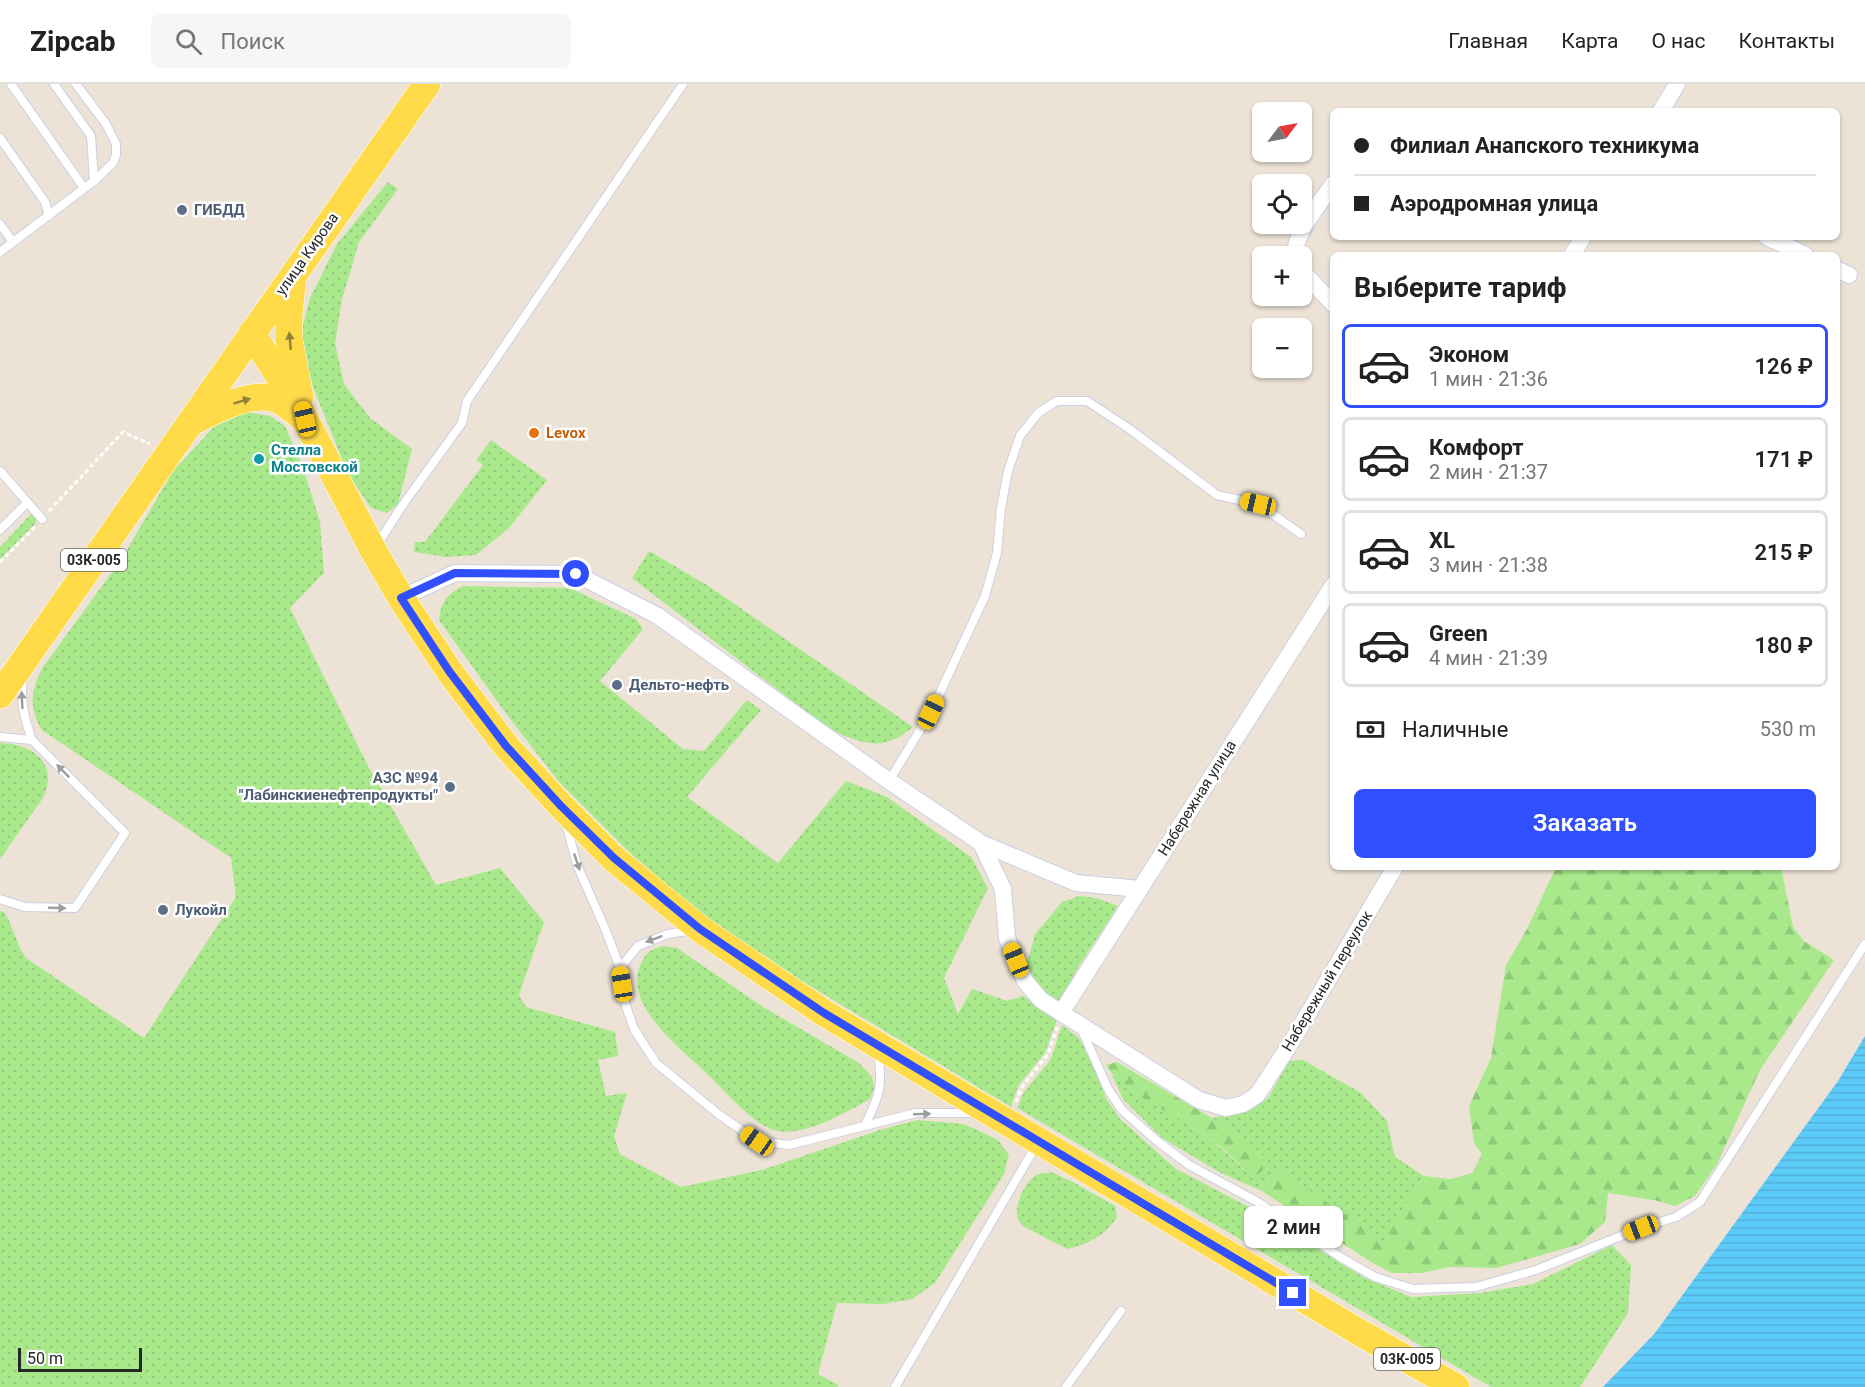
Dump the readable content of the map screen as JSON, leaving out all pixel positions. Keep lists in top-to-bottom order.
{
  "streets": {
    "main road": ["улица Кирова", "03К-005"],
    "street": ["Набережная улица", "Набережный переулок"]
  },
  "crossings": [
    ["улица Кирова", "03К-005"]
  ],
  "places": [
    "ГИБДД",
    "Levox",
    "Стелла Мостовской",
    "Дельто-нефть",
    "АЗС №94 \"Лабинскиенефтепродукты\"",
    "Лукойл"
  ],
  "scale_bar": "50 m",
  "north": "top right",
  "page": {
    "header": "Zipcab",
    "search": "Поиск",
    "nav": [
      "Главная",
      "Карта",
      "О нас",
      "Контакты"
    ],
    "map_buttons": ["+", "−"],
    "banner": ["Филиал Анапского техникума", "Аэродромная улица"],
    "heading": "Выберите тариф",
    "list": [
      {
        "name": "Эконом",
        "note": "1 мин · 21:36",
        "value": "126 ₽"
      },
      {
        "name": "Комфорт",
        "note": "2 мин · 21:37",
        "value": "171 ₽"
      },
      {
        "name": "XL",
        "note": "3 мин · 21:38",
        "value": "215 ₽"
      },
      {
        "name": "Green",
        "note": "4 мин · 21:39",
        "value": "180 ₽"
      }
    ],
    "pay": ["Наличные", "530 m"],
    "buttons": "Заказать",
    "bubble": "2 мин",
    "scale": "50 m"
  }
}
